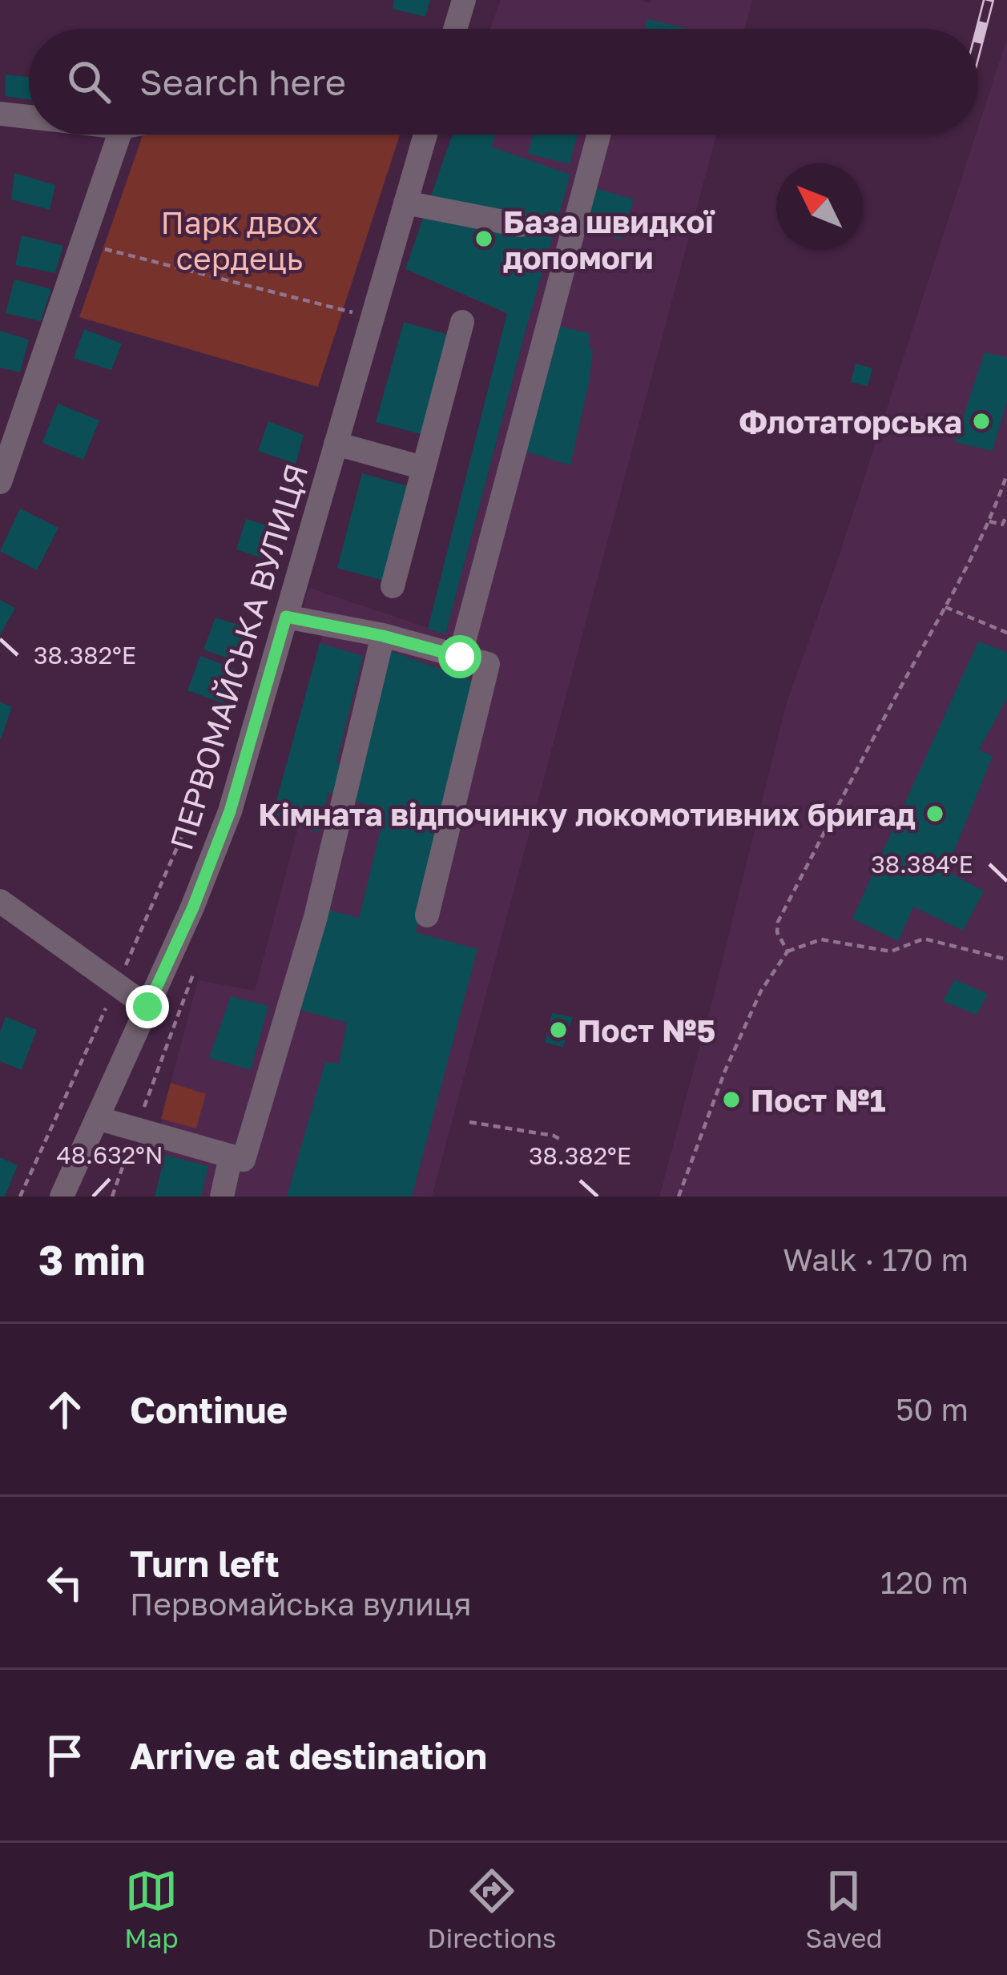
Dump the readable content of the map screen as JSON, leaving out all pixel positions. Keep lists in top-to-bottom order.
{
  "streets": {
    "street": ["ПЕРВОМАЙСЬКА ВУЛИЦЯ"]
  },
  "parks": ["Парк двох сердець"],
  "places": [
    "База швидкої допомоги",
    "Флотаторська",
    "Кімната відпочинку локомотивних бригад",
    "Пост №5",
    "Пост №1"
  ],
  "north": "top left",
  "page": {
    "search": "Search here",
    "heading": ["3 min", "Walk · 170 m"],
    "list": [
      ["Continue", "50 m"],
      ["Turn left", "Первомайська вулиця", "120 m"],
      "Arrive at destination"
    ],
    "nav": ["Map", "Directions", "Saved"]
  },
  "coordinates": ["38.382°E", "38.384°E", "48.632°N"]
}
